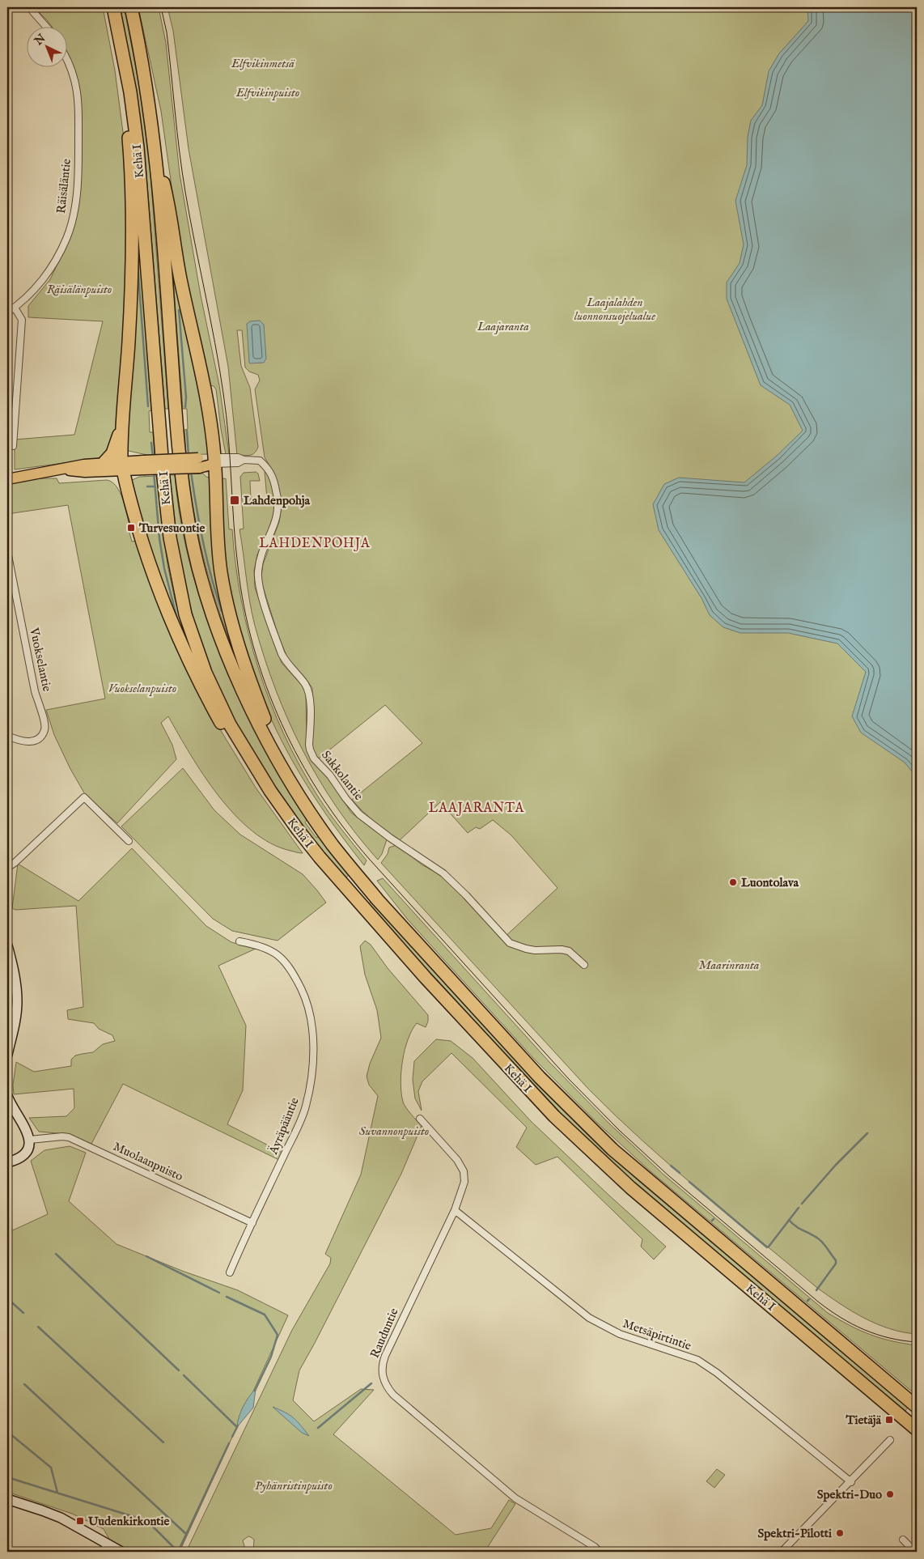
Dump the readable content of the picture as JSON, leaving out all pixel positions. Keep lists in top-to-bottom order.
{
  "streets": {
    "highway": ["Kehä I"],
    "street": [
      "Räisäläntie",
      "Vuokselantie",
      "Sakkolantie",
      "Äyräpääntie",
      "Muolaanpuisto",
      "Rauduntie",
      "Metsäpirtintie"
    ]
  },
  "crossings": [
    ["Äyräpääntie", "Muolaanpuisto"],
    ["Rauduntie", "Metsäpirtintie"]
  ],
  "districts": ["LAHDENPOHJA", "LAAJARANTA"],
  "parks": [
    "Elfvikinmetsä",
    "Elfvikinpuisto",
    "Räisälänpuisto",
    "Laajalahden luonnonsuojelualue",
    "Laajaranta",
    "Vuokselanpuisto",
    "Maarinranta",
    "Suvannonpuisto",
    "Pyhänristinpuisto"
  ],
  "places": {
    "transit": [
      "Lahdenpohja",
      "Turvesuontie",
      "Tietäjä",
      "Uudenkirkontie"
    ],
    "other": ["Luontolava", "Spektri-Duo", "Spektri-Pilotti"]
  },
  "north": "top left"
}
